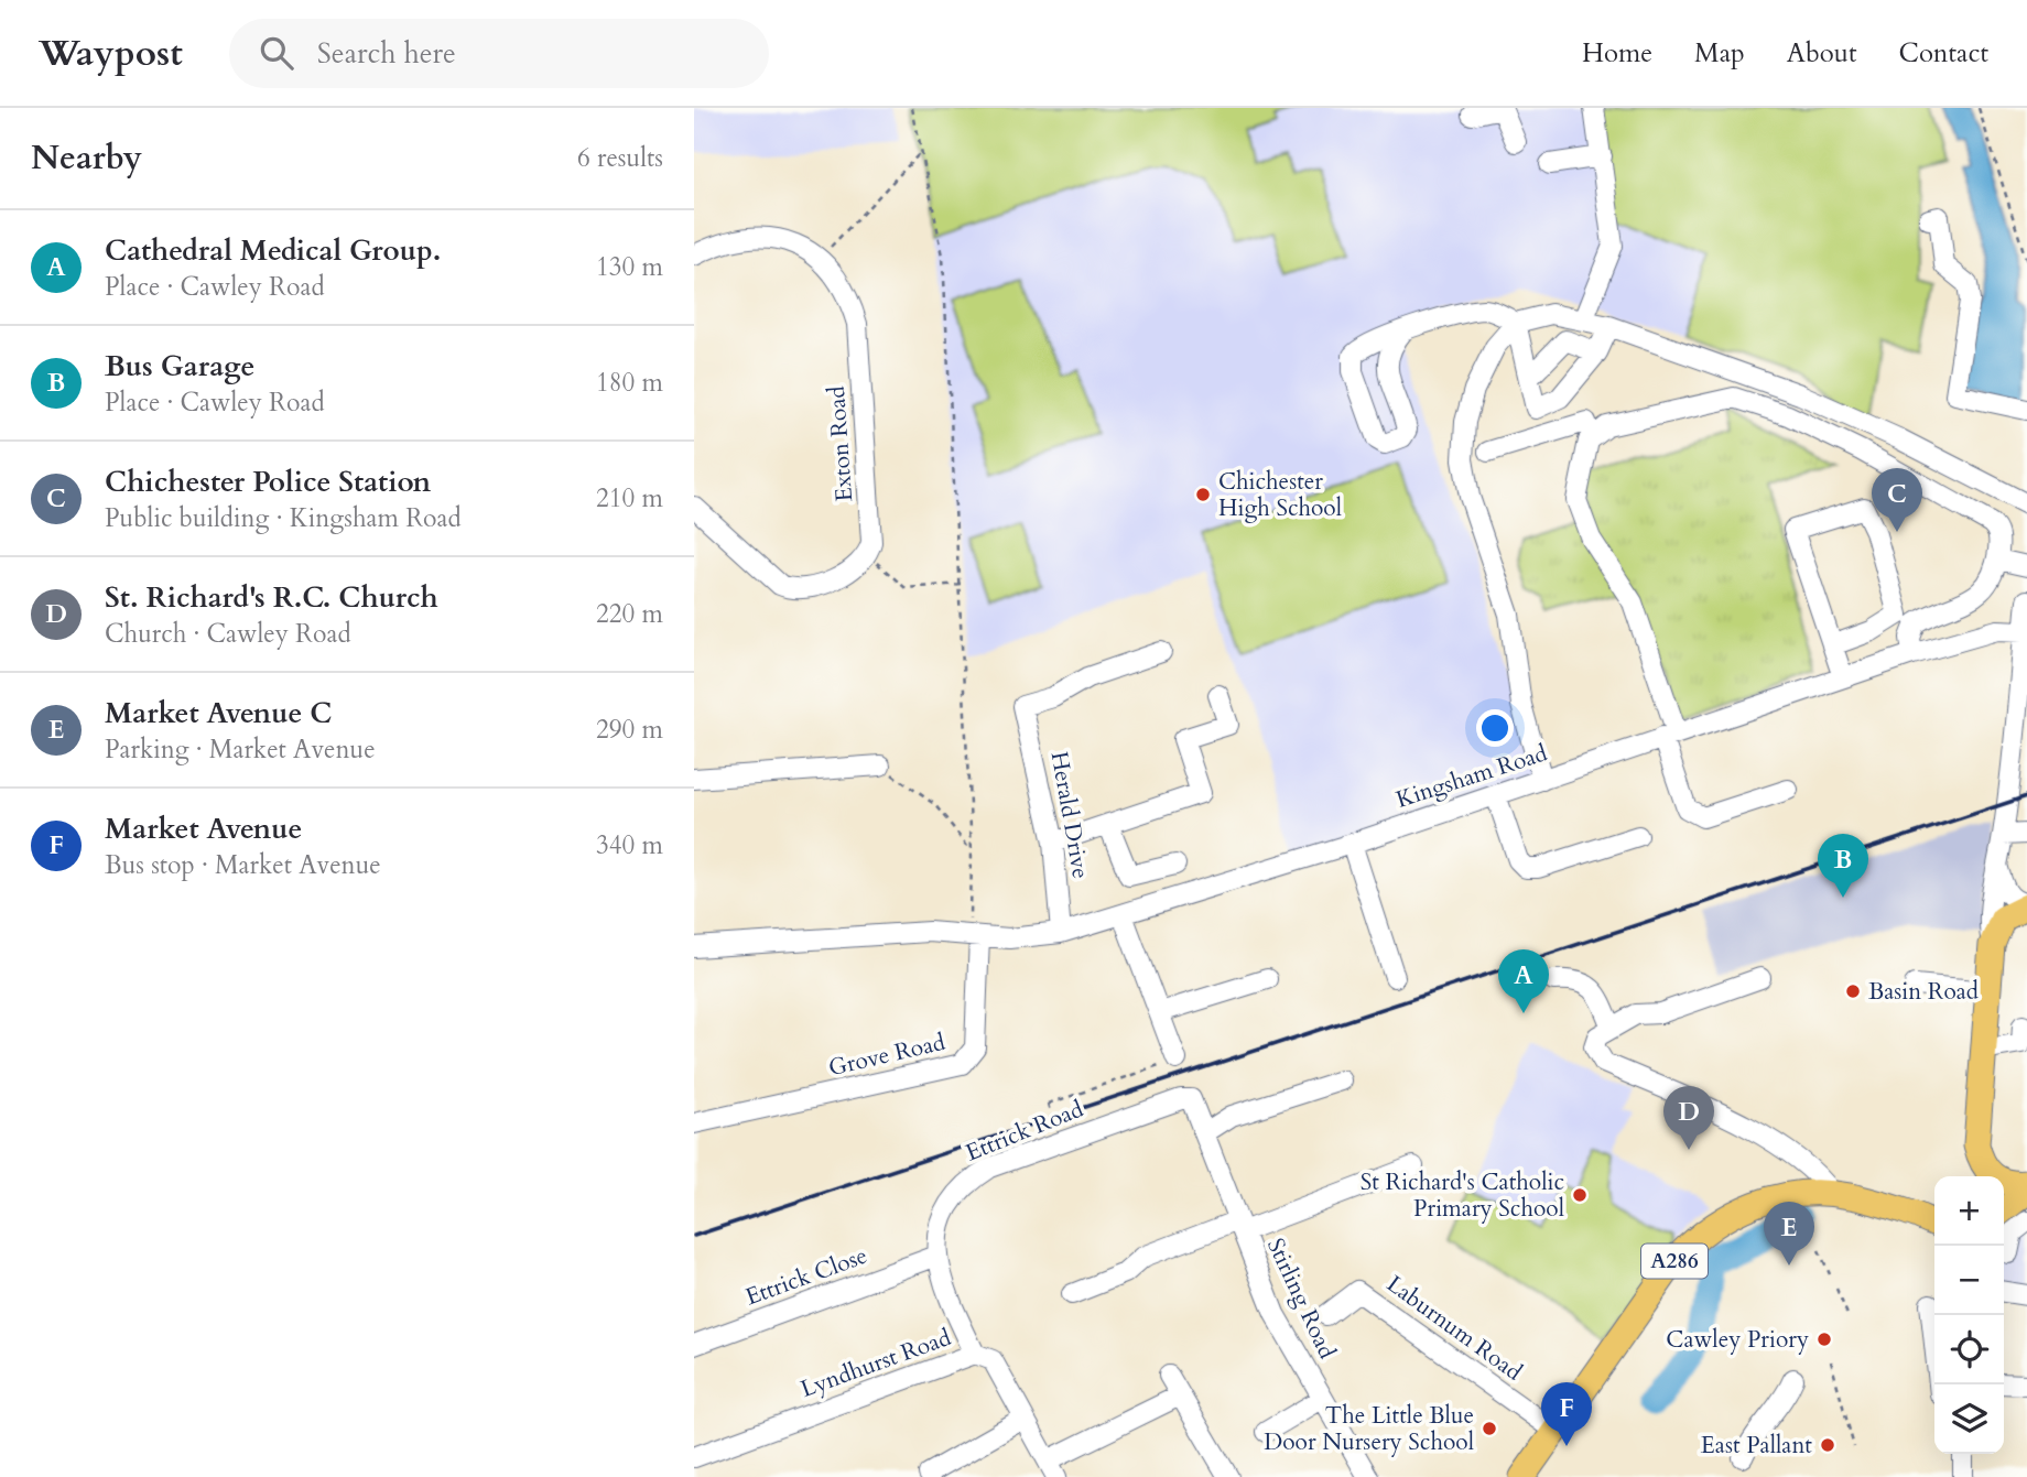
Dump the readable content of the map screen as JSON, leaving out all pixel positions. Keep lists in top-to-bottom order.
{
  "streets": {
    "main road": ["A286"],
    "street": [
      "Exton Road",
      "Kingsham Road",
      "Herald Drive",
      "Grove Road",
      "Ettrick Road",
      "Ettrick Close",
      "Stirling Road",
      "Laburnum Road",
      "Lyndhurst Road"
    ]
  },
  "crossings": [
    ["Kingsham Road", "Herald Drive"],
    ["Kingsham Road", "Grove Road"],
    ["Ettrick Road", "Ettrick Close"],
    ["Ettrick Road", "Stirling Road"],
    ["Ettrick Road", "Lyndhurst Road"],
    ["A286", "Laburnum Road"]
  ],
  "places": [
    "Chichester High School",
    "Basin Road",
    "St Richard's Catholic Primary School",
    "Cawley Priory",
    "The Little Blue Door Nursery School",
    "East Pallant"
  ],
  "page": {
    "header": "Waypost",
    "search": "Search here",
    "nav": [
      "Home",
      "Map",
      "About",
      "Contact"
    ],
    "heading": ["Nearby", "6 results"],
    "list": [
      {
        "mark": "A",
        "name": "Cathedral Medical Group.",
        "note": "Place · Cawley Road",
        "value": "130 m"
      },
      {
        "mark": "B",
        "name": "Bus Garage",
        "note": "Place · Cawley Road",
        "value": "180 m"
      },
      {
        "mark": "C",
        "name": "Chichester Police Station",
        "note": "Public building · Kingsham Road",
        "value": "210 m"
      },
      {
        "mark": "D",
        "name": "St. Richard's R.C. Church",
        "note": "Church · Cawley Road",
        "value": "220 m"
      },
      {
        "mark": "E",
        "name": "Market Avenue C",
        "note": "Parking · Market Avenue",
        "value": "290 m"
      },
      {
        "mark": "F",
        "name": "Market Avenue",
        "note": "Bus stop · Market Avenue",
        "value": "340 m"
      }
    ],
    "pins": [
      "C",
      "B",
      "A",
      "D",
      "E",
      "F"
    ],
    "map_buttons": ["+", "−"]
  }
}
